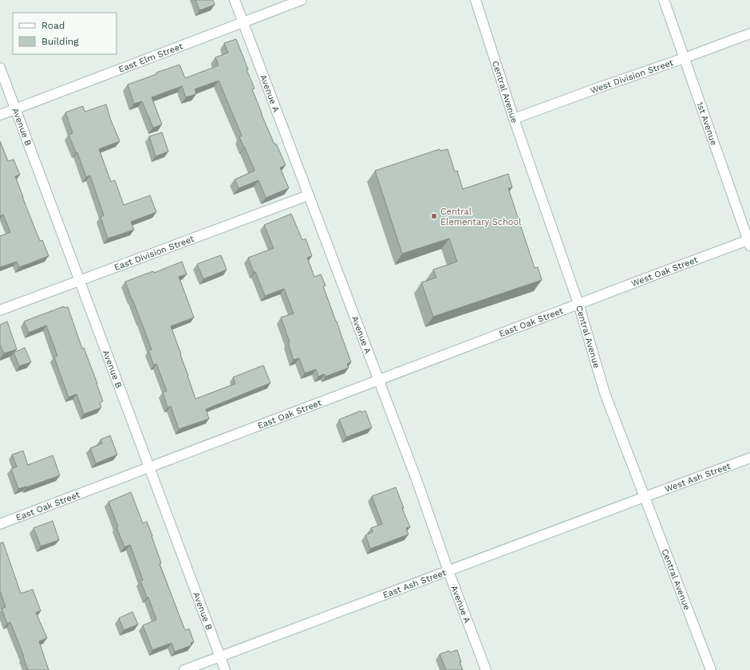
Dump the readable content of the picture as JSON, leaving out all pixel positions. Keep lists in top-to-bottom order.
{
  "streets": {
    "street": [
      "East Elm Street",
      "West Division Street",
      "Central Avenue",
      "Avenue A",
      "1st Avenue",
      "Avenue B",
      "East Division Street",
      "West Oak Street",
      "East Oak Street",
      "West Ash Street",
      "East Ash Street"
    ]
  },
  "crossings": [
    ["East Elm Street", "Avenue A"],
    ["East Elm Street", "Avenue B"],
    ["West Division Street", "Central Avenue"],
    ["West Division Street", "1st Avenue"],
    ["Central Avenue", "West Oak Street"],
    ["Central Avenue", "East Oak Street"],
    ["Central Avenue", "West Ash Street"],
    ["Central Avenue", "East Ash Street"],
    ["Avenue A", "East Division Street"],
    ["Avenue A", "East Oak Street"],
    ["Avenue A", "East Ash Street"],
    ["1st Avenue", "West Oak Street"],
    ["Avenue B", "East Division Street"],
    ["Avenue B", "East Oak Street"],
    ["Avenue B", "East Ash Street"],
    ["West Oak Street", "East Oak Street"],
    ["West Ash Street", "East Ash Street"]
  ],
  "places": ["Central Elementary School"],
  "legend": ["Road", "Building"]
}
